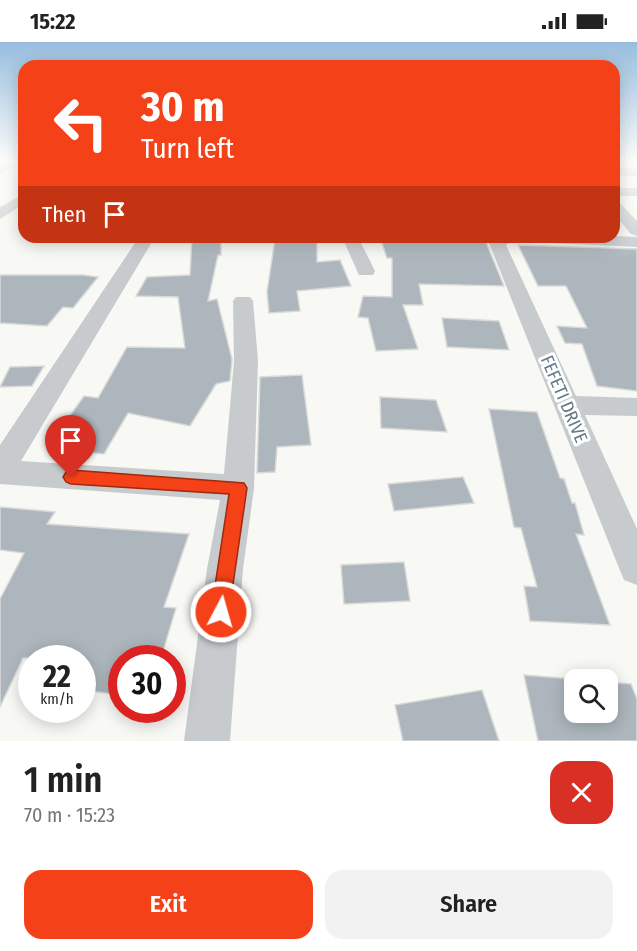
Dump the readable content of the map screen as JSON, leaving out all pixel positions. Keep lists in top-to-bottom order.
{
  "streets": {
    "street": ["FEFETI DRIVE"]
  },
  "page": {
    "status": "15:22",
    "turn": ["30 m", "Turn left"],
    "then": "Then",
    "speed": "22 km/h",
    "limit": "30",
    "heading": ["1 min", "70 m · 15:23"],
    "buttons": ["Exit", "Share"]
  }
}
